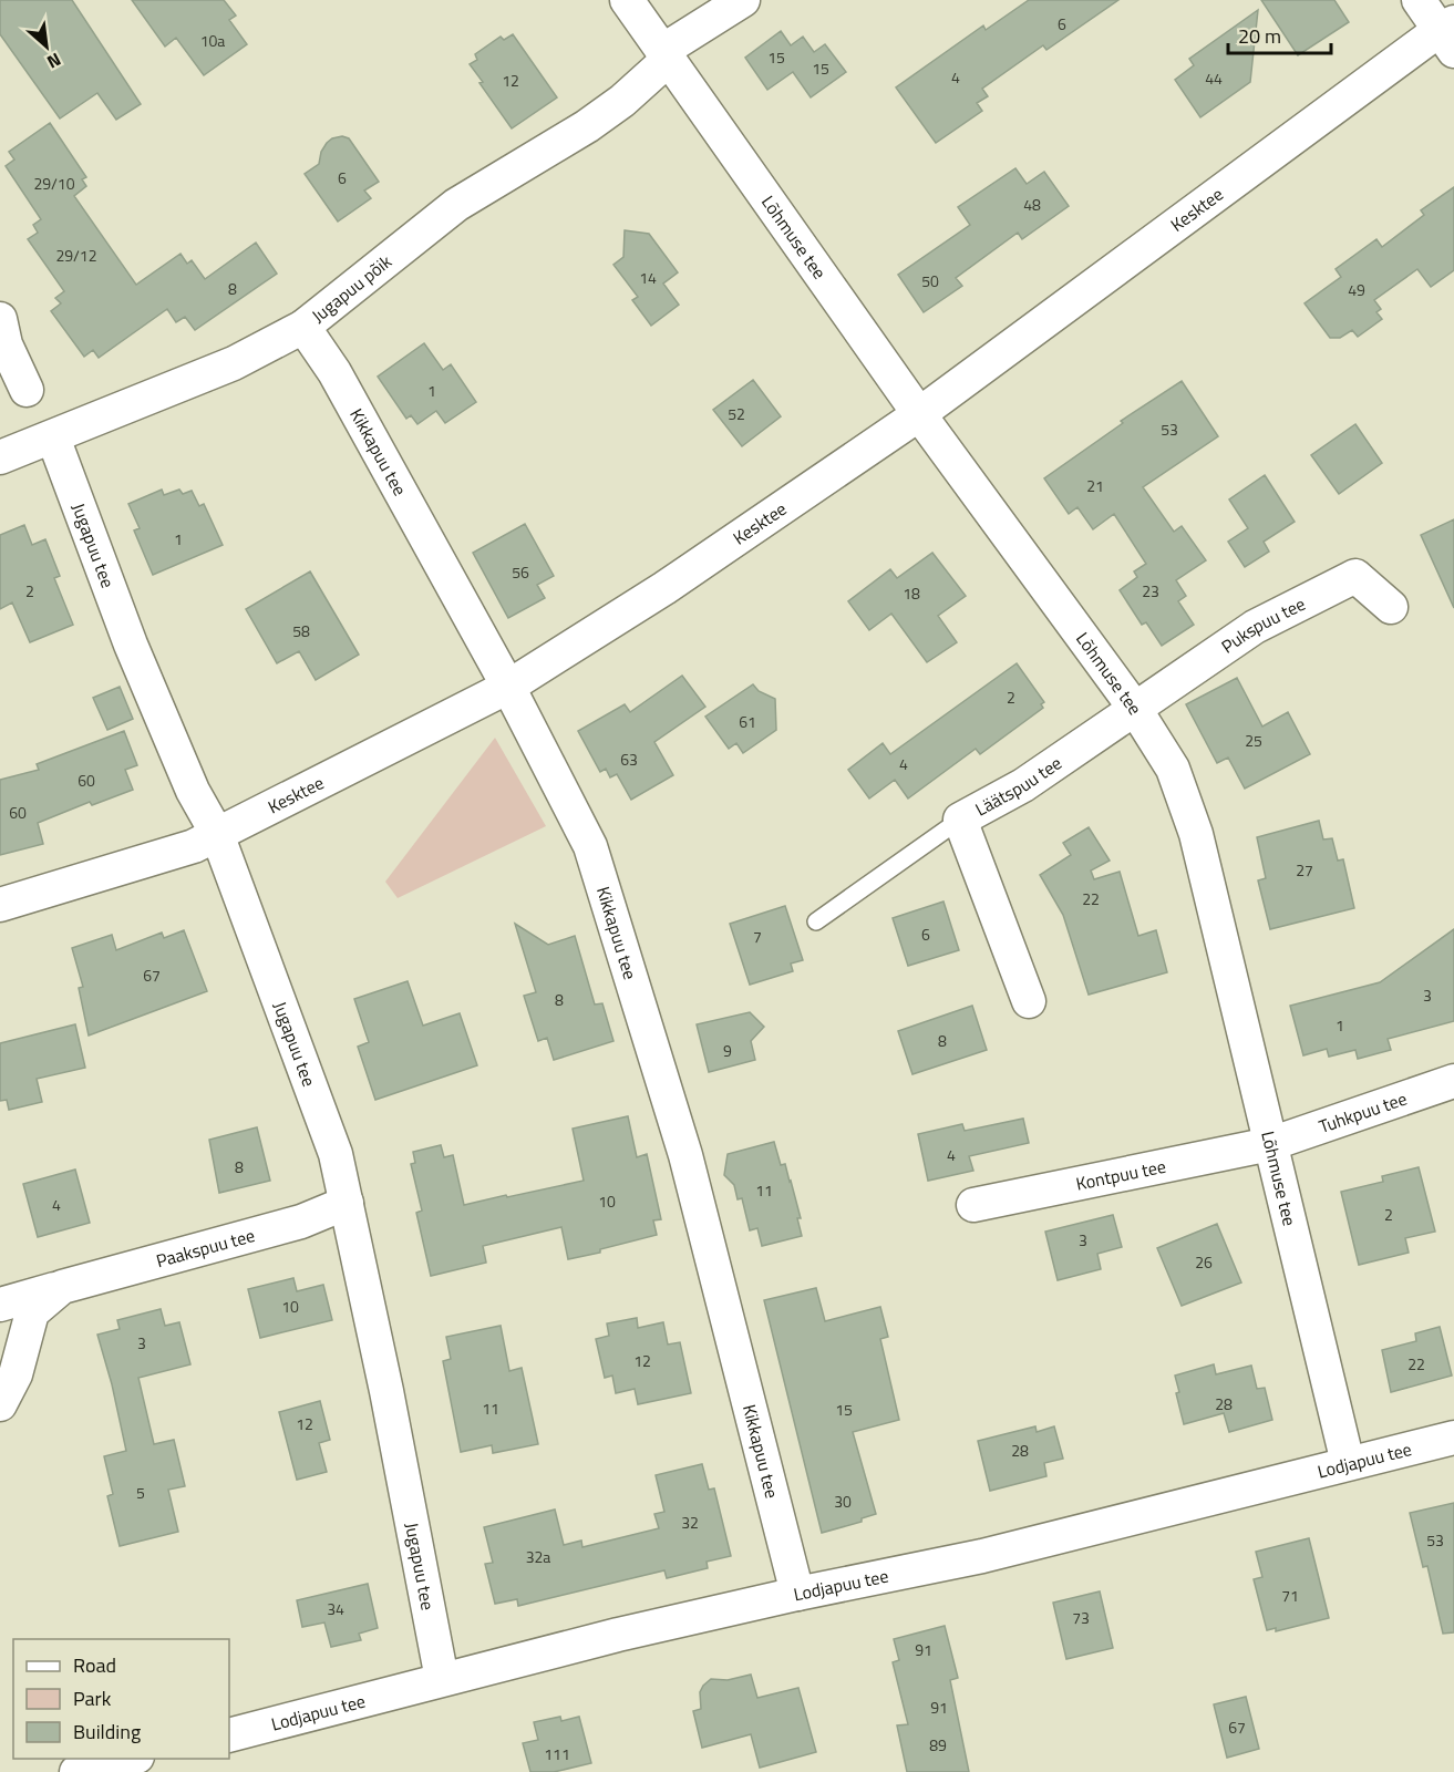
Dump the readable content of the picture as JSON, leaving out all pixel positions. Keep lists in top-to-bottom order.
{
  "streets": {
    "street": [
      "Kesktee",
      "Lõhmuse tee",
      "Jugapuu põik",
      "Kikkapuu tee",
      "Jugapuu tee",
      "Pukspuu tee",
      "Läätspuu tee",
      "Tuhkpuu tee",
      "Kontpuu tee",
      "Paakspuu tee",
      "Lodjapuu tee"
    ]
  },
  "crossings": [
    ["Kesktee", "Lõhmuse tee"],
    ["Kesktee", "Kikkapuu tee"],
    ["Kesktee", "Jugapuu tee"],
    ["Lõhmuse tee", "Jugapuu põik"],
    ["Lõhmuse tee", "Pukspuu tee"],
    ["Lõhmuse tee", "Läätspuu tee"],
    ["Lõhmuse tee", "Tuhkpuu tee"],
    ["Lõhmuse tee", "Kontpuu tee"],
    ["Lõhmuse tee", "Lodjapuu tee"],
    ["Jugapuu põik", "Kikkapuu tee"],
    ["Jugapuu põik", "Jugapuu tee"],
    ["Kikkapuu tee", "Lodjapuu tee"],
    ["Jugapuu tee", "Paakspuu tee"],
    ["Jugapuu tee", "Lodjapuu tee"],
    ["Pukspuu tee", "Läätspuu tee"],
    ["Tuhkpuu tee", "Kontpuu tee"]
  ],
  "house_numbers": [
    "6",
    "10a",
    "15",
    "15",
    "4",
    "44",
    "12",
    "6",
    "29/10",
    "48",
    "29/12",
    "14",
    "50",
    "8",
    "49",
    "1",
    "52",
    "53",
    "21",
    "1",
    "56",
    "2",
    "23",
    "18",
    "58",
    "2",
    "61",
    "25",
    "63",
    "4",
    "60",
    "60",
    "27",
    "22",
    "6",
    "7",
    "67",
    "3",
    "8",
    "1",
    "8",
    "9",
    "4",
    "8",
    "11",
    "10",
    "4",
    "2",
    "3",
    "26",
    "10",
    "3",
    "12",
    "22",
    "28",
    "11",
    "15",
    "12",
    "28",
    "5",
    "30",
    "32",
    "53",
    "32a",
    "71",
    "34",
    "73",
    "91",
    "91",
    "67",
    "89",
    "111"
  ],
  "legend": ["Road", "Park", "Building"],
  "scale_bar": "20 m",
  "north": "bottom right"
}
